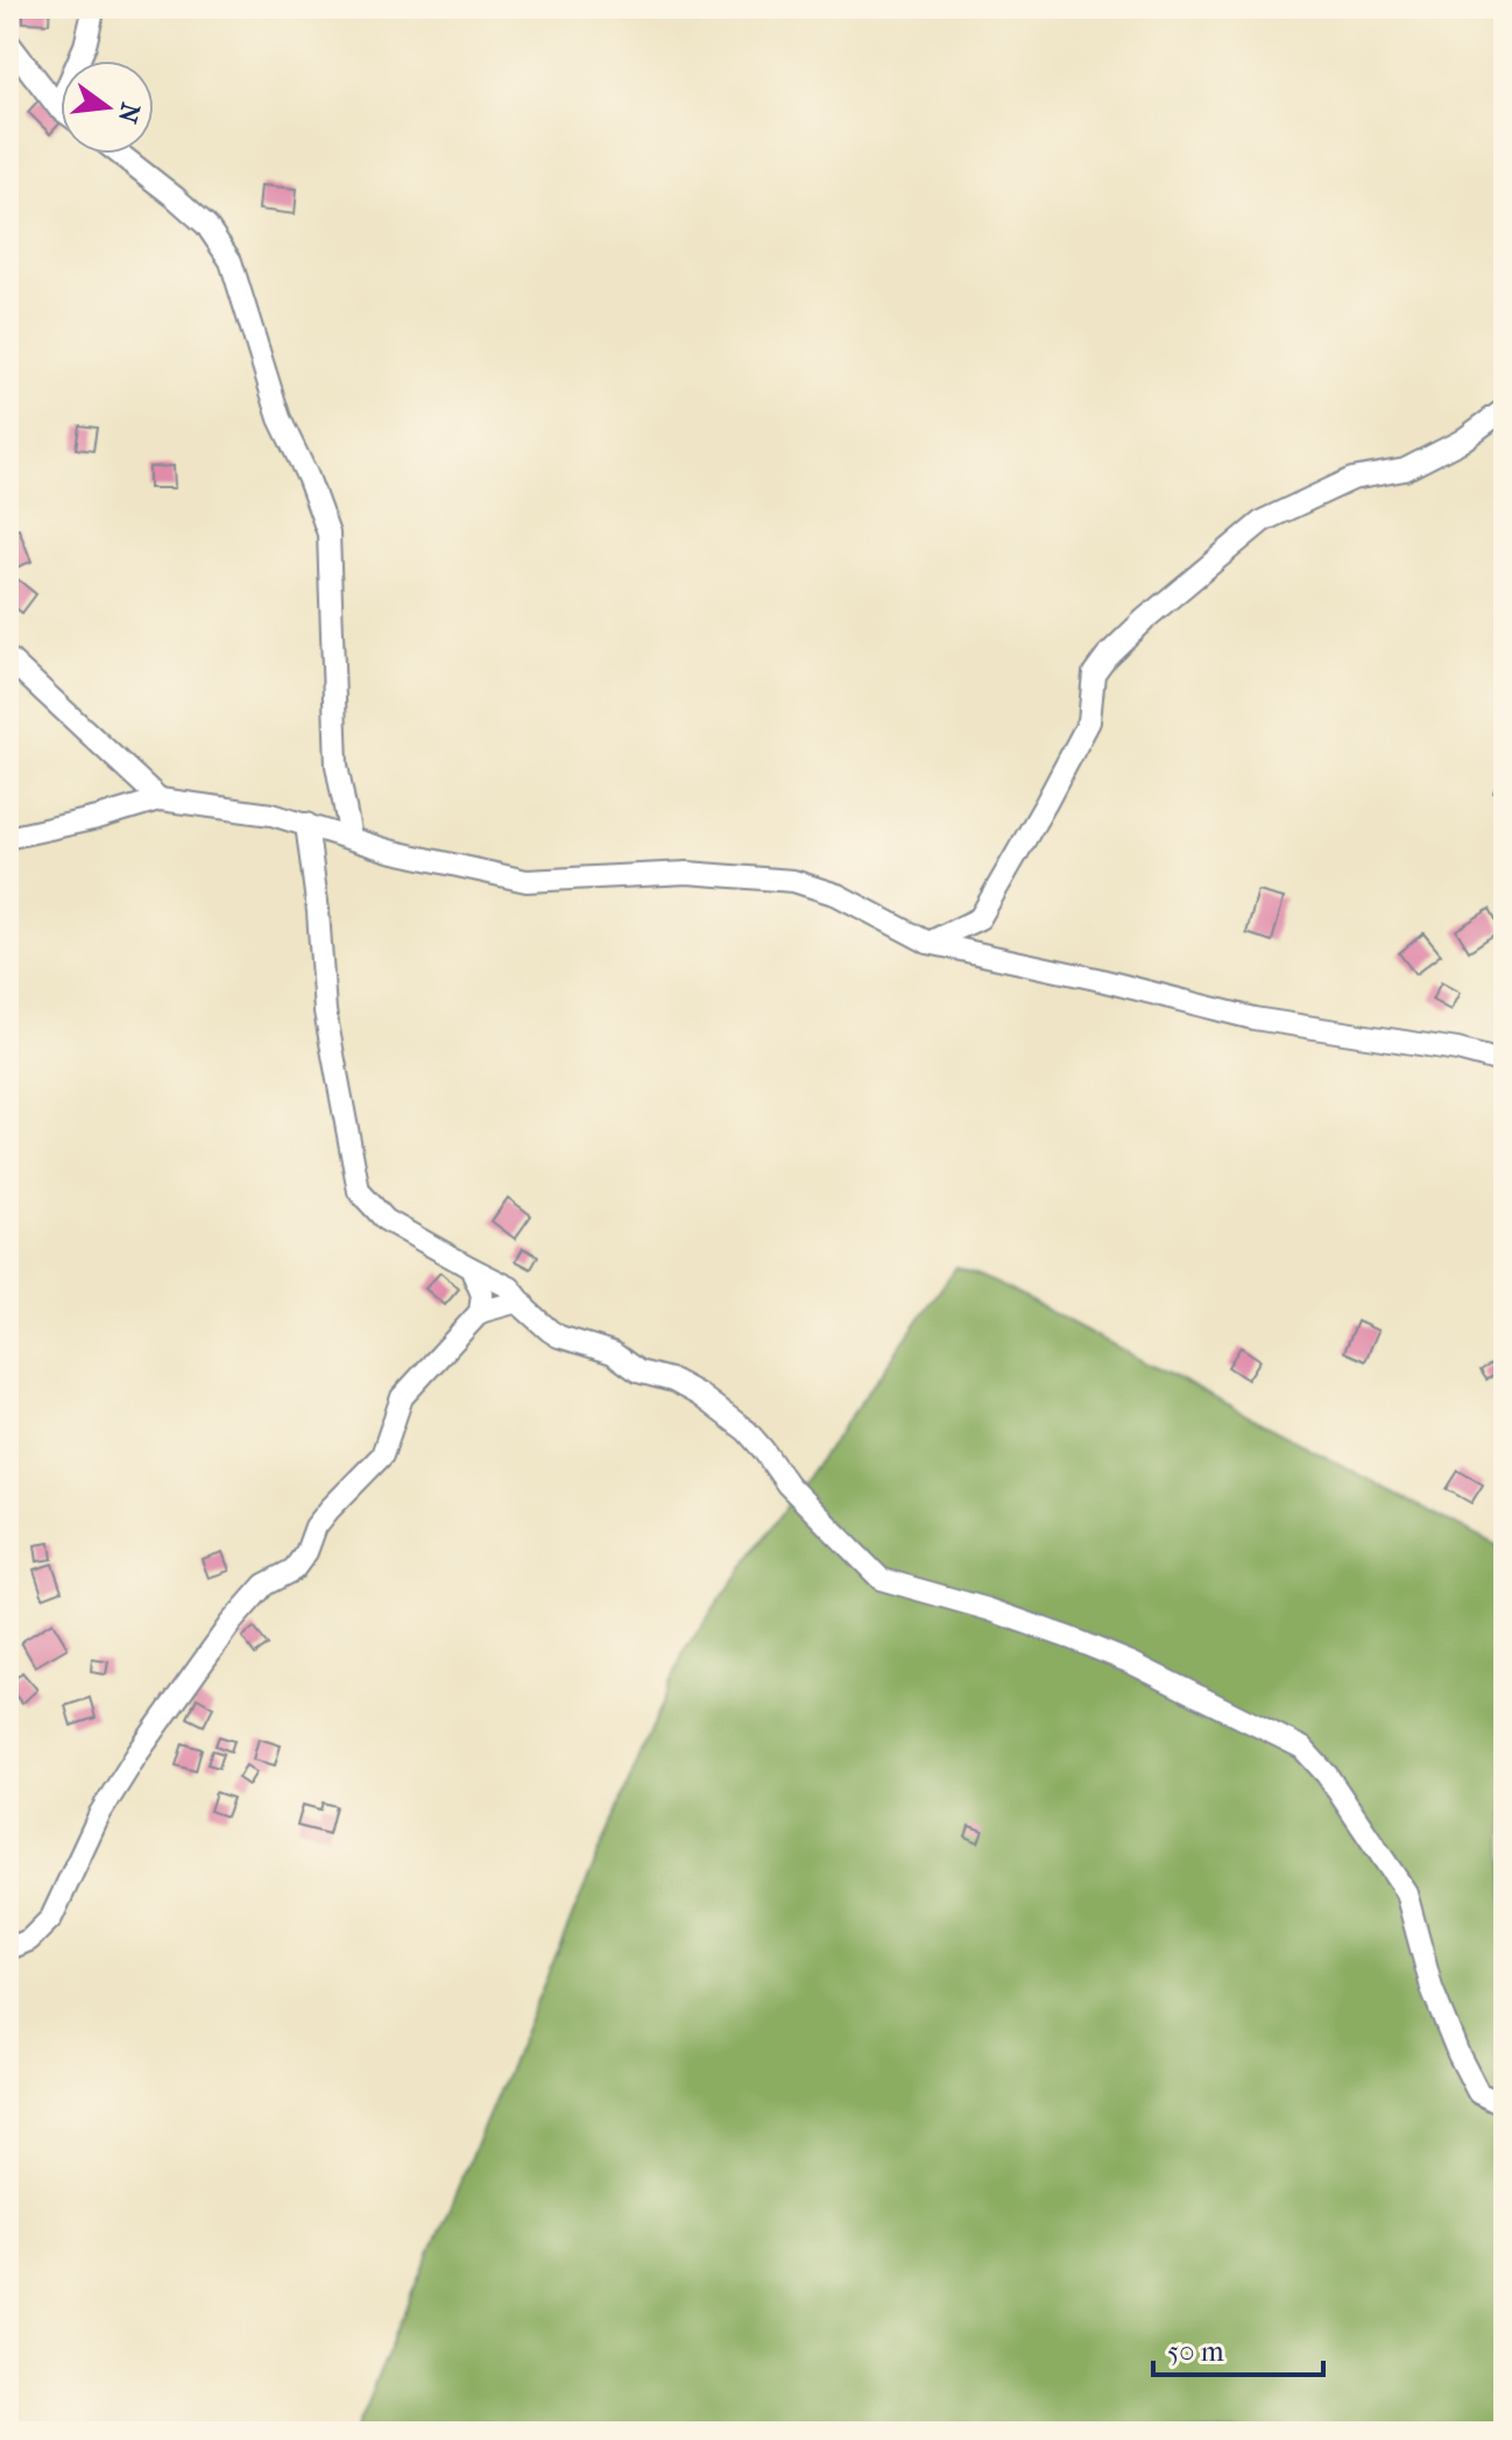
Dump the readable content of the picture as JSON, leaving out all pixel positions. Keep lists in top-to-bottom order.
{
  "scale_bar": "50 m",
  "north": "right"
}
